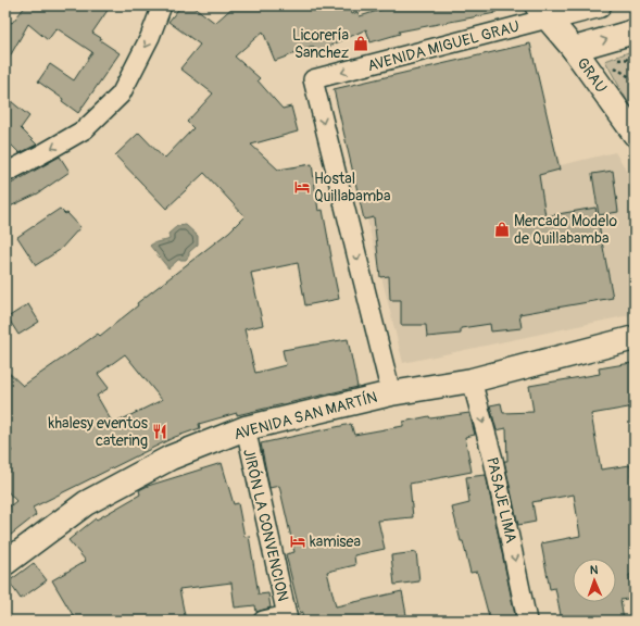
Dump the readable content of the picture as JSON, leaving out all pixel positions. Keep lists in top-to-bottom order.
{
  "streets": {
    "main road": ["AVENIDA MIGUEL GRAU", "GRAU", "AVENIDA SAN MARTÍN"],
    "street": ["PASAJE LIMA", "JIRÓN LA CONVENCION"]
  },
  "crossings": [
    ["AVENIDA MIGUEL GRAU", "GRAU"],
    ["AVENIDA MIGUEL GRAU", "AVENIDA SAN MARTÍN"],
    ["AVENIDA SAN MARTÍN", "PASAJE LIMA"],
    ["AVENIDA SAN MARTÍN", "JIRÓN LA CONVENCION"]
  ],
  "one_way": ["PASAJE LIMA"],
  "places": {
    "shop": ["Licorería Sanchez", "Mercado Modelo de Quillabamba"],
    "hotel": ["Hostal Quillabamba", "kamisea"],
    "restaurant": ["khalesy eventos catering"]
  },
  "north": "top"
}
